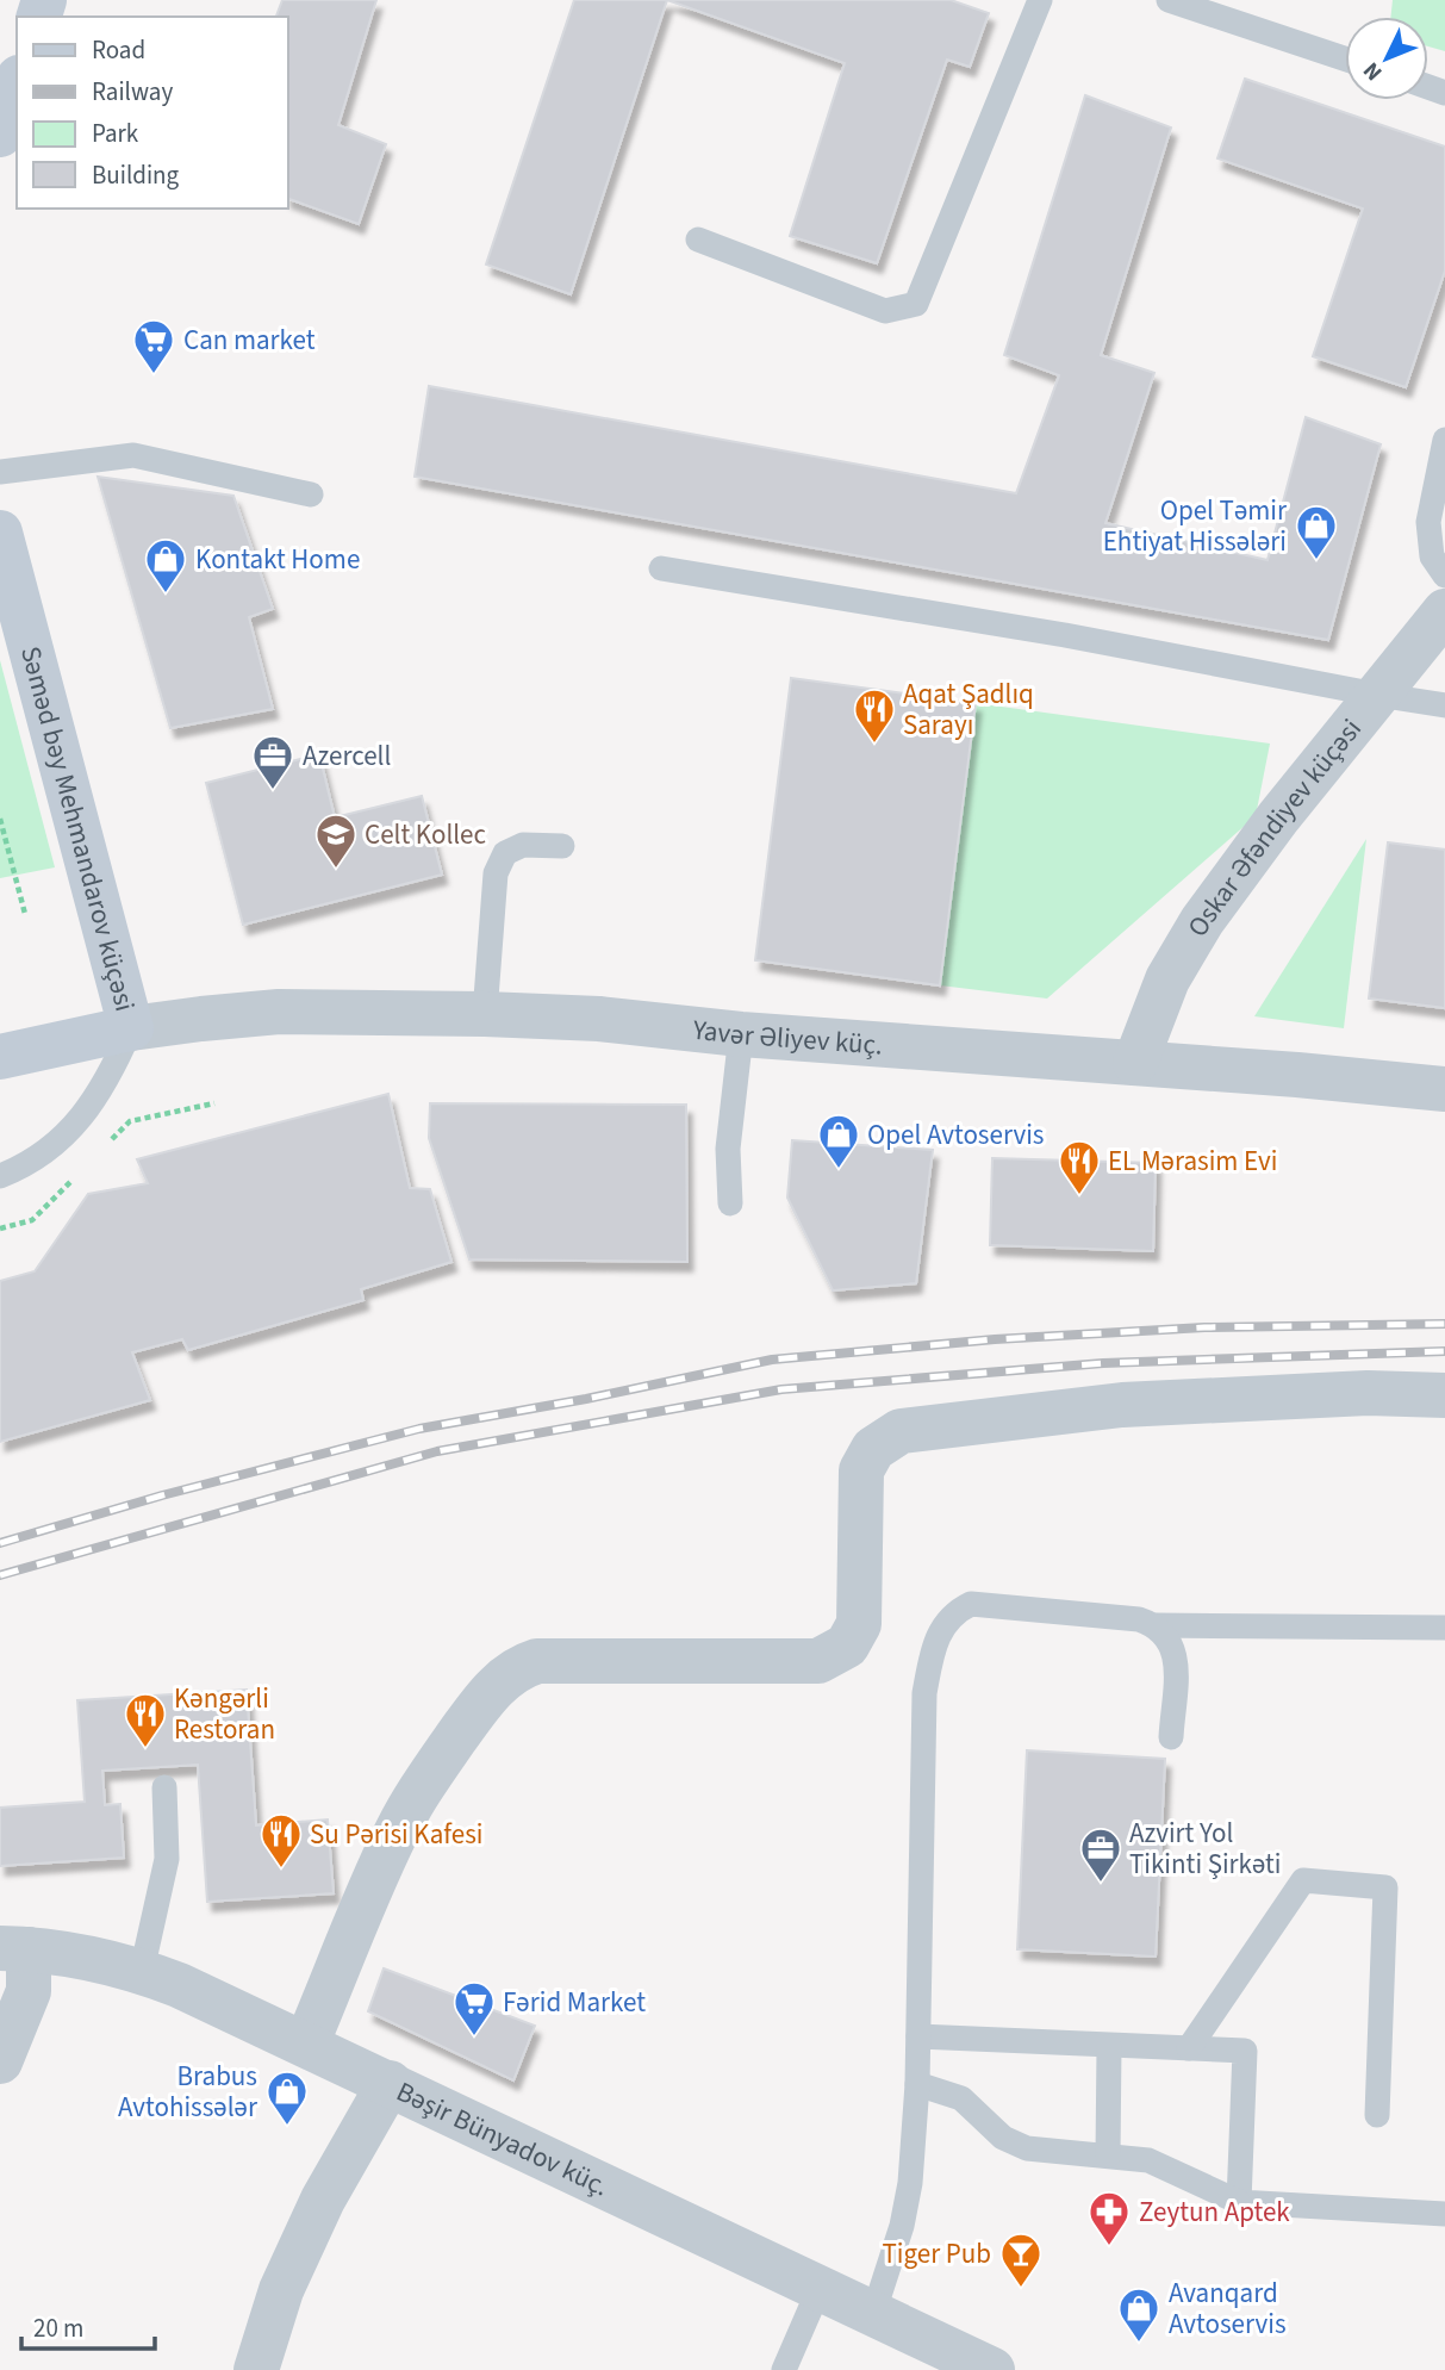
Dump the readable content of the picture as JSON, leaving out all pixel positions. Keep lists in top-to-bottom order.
{
  "streets": {
    "main road": ["Səməd bəy Mehmandarov küçəsi"],
    "street": ["Oskar Əfəndiyev küçəsi", "Yavər Əliyev küç.", "Bəşir Bünyadov küç."]
  },
  "crossings": [
    ["Oskar Əfəndiyev küçəsi", "Yavər Əliyev küç."],
    ["Səməd bəy Mehmandarov küçəsi", "Yavər Əliyev küç."]
  ],
  "places": {
    "supermarket": ["Can market", "Fərid Market"],
    "shop": [
      "Opel Təmir Ehtiyat Hissələri",
      "Kontakt Home",
      "Opel Avtoservis",
      "Brabus Avtohissələr",
      "Avanqard Avtoservis"
    ],
    "restaurant": [
      "Aqat Şadlıq Sarayı",
      "EL Mərasim Evi",
      "Kəngərli Restoran",
      "Su Pərisi Kafesi"
    ],
    "office": ["Azercell", "Azvirt Yol Tikinti Şirkəti"],
    "school or university": ["Celt Kollec"],
    "pharmacy": ["Zeytun Aptek"],
    "bar": ["Tiger Pub"]
  },
  "legend": [
    "Road",
    "Railway",
    "Park",
    "Building"
  ],
  "scale_bar": "20 m",
  "north": "bottom left"
}
